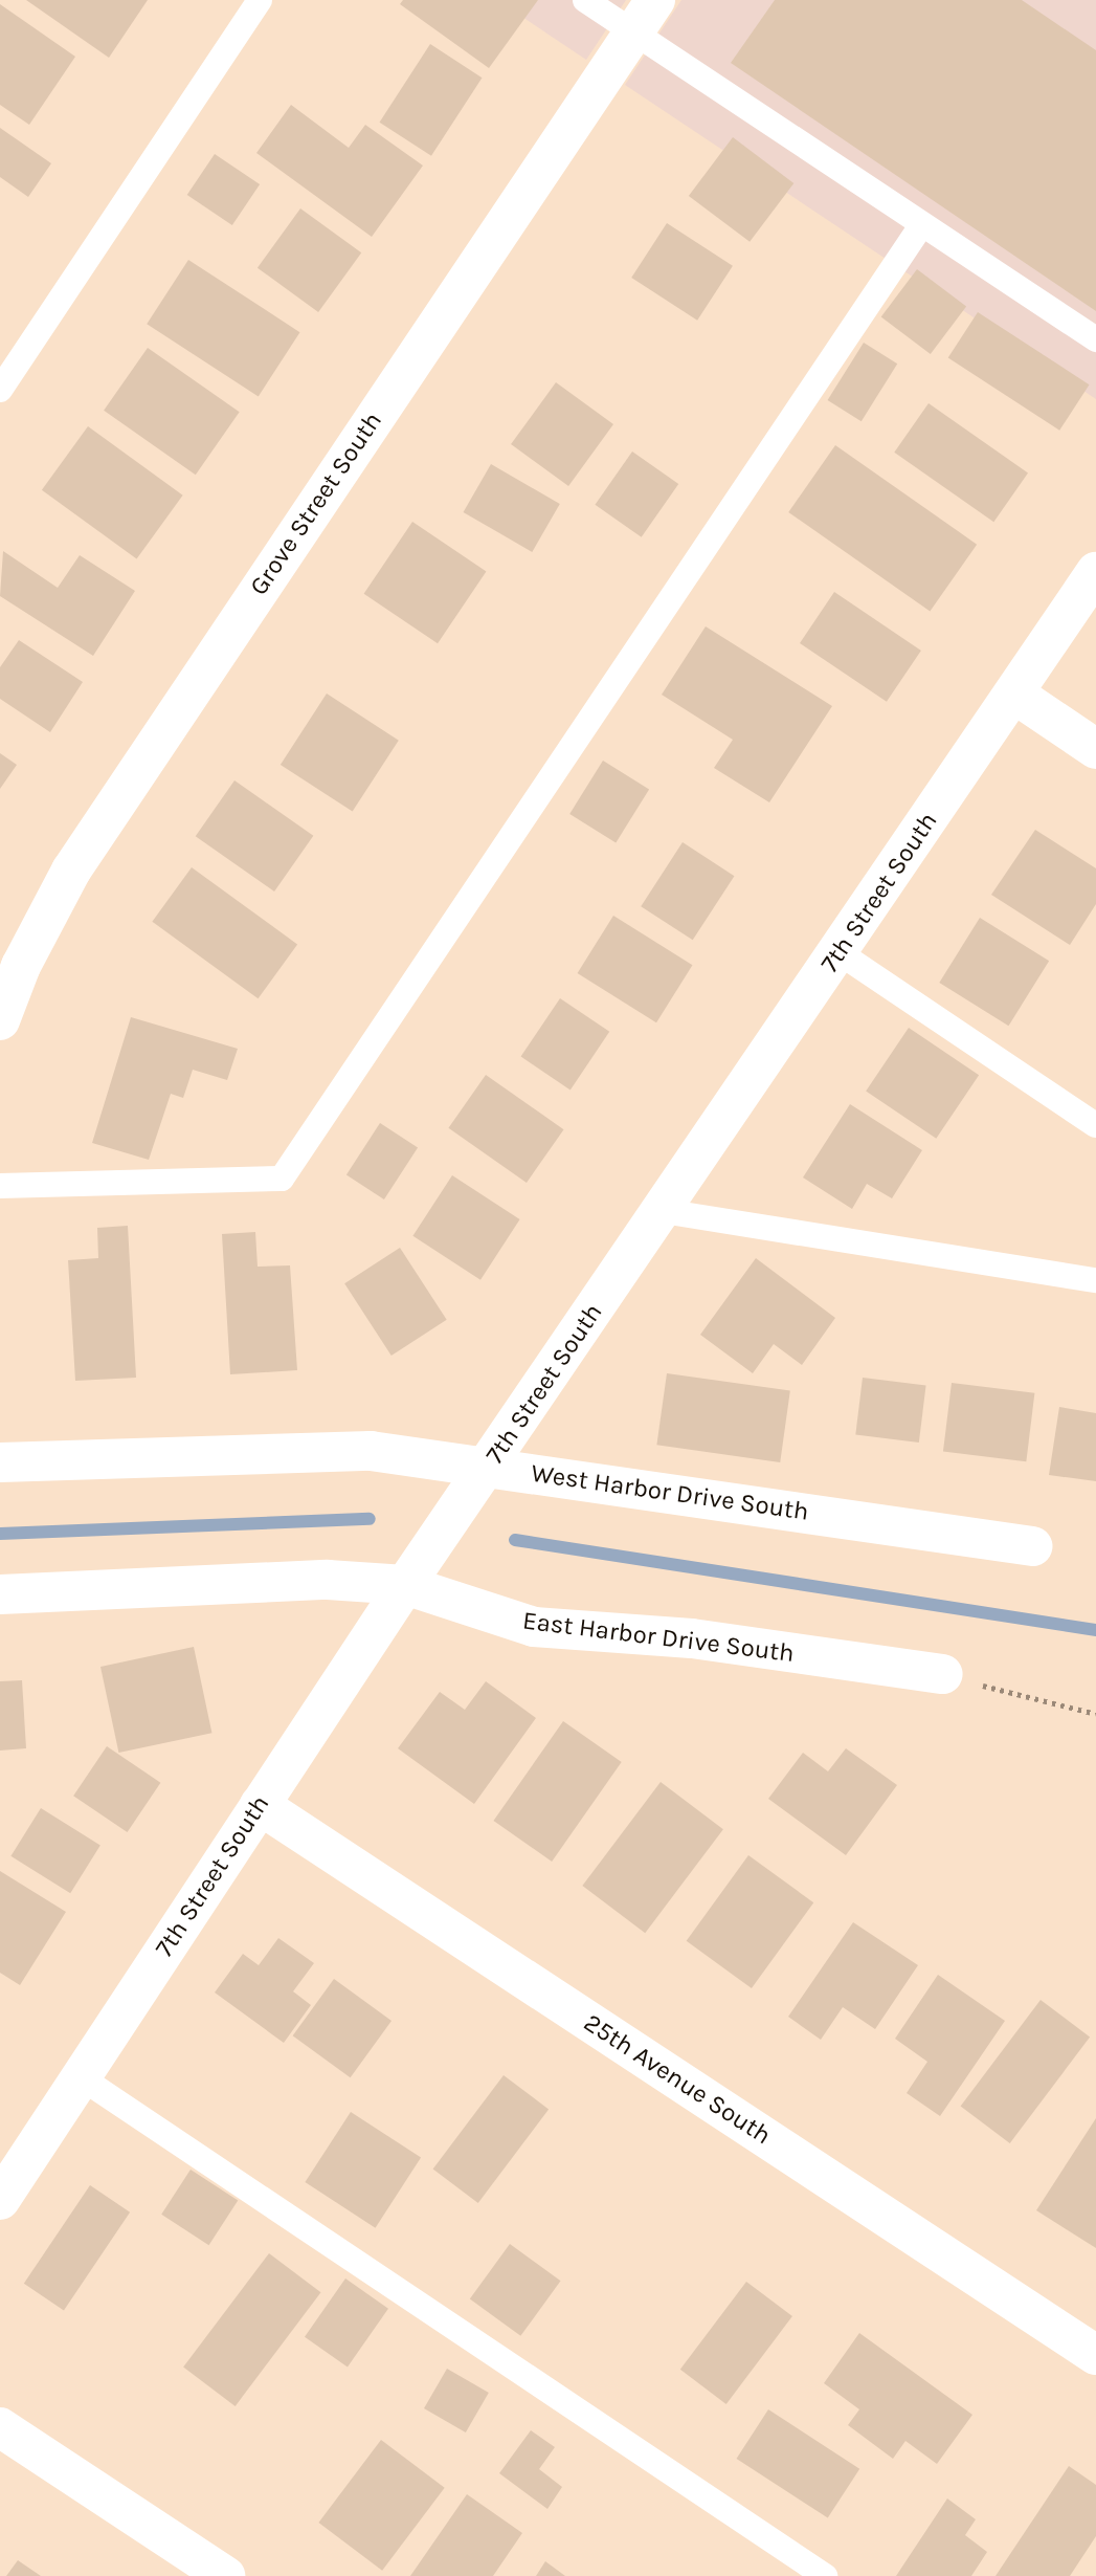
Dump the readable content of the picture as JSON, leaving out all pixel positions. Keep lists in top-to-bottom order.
{
  "streets": {
    "street": [
      "Grove Street South",
      "7th Street South",
      "West Harbor Drive South",
      "East Harbor Drive South",
      "25th Avenue South"
    ]
  },
  "crossings": [
    ["7th Street South", "West Harbor Drive South"],
    ["7th Street South", "East Harbor Drive South"],
    ["7th Street South", "25th Avenue South"]
  ]
}
